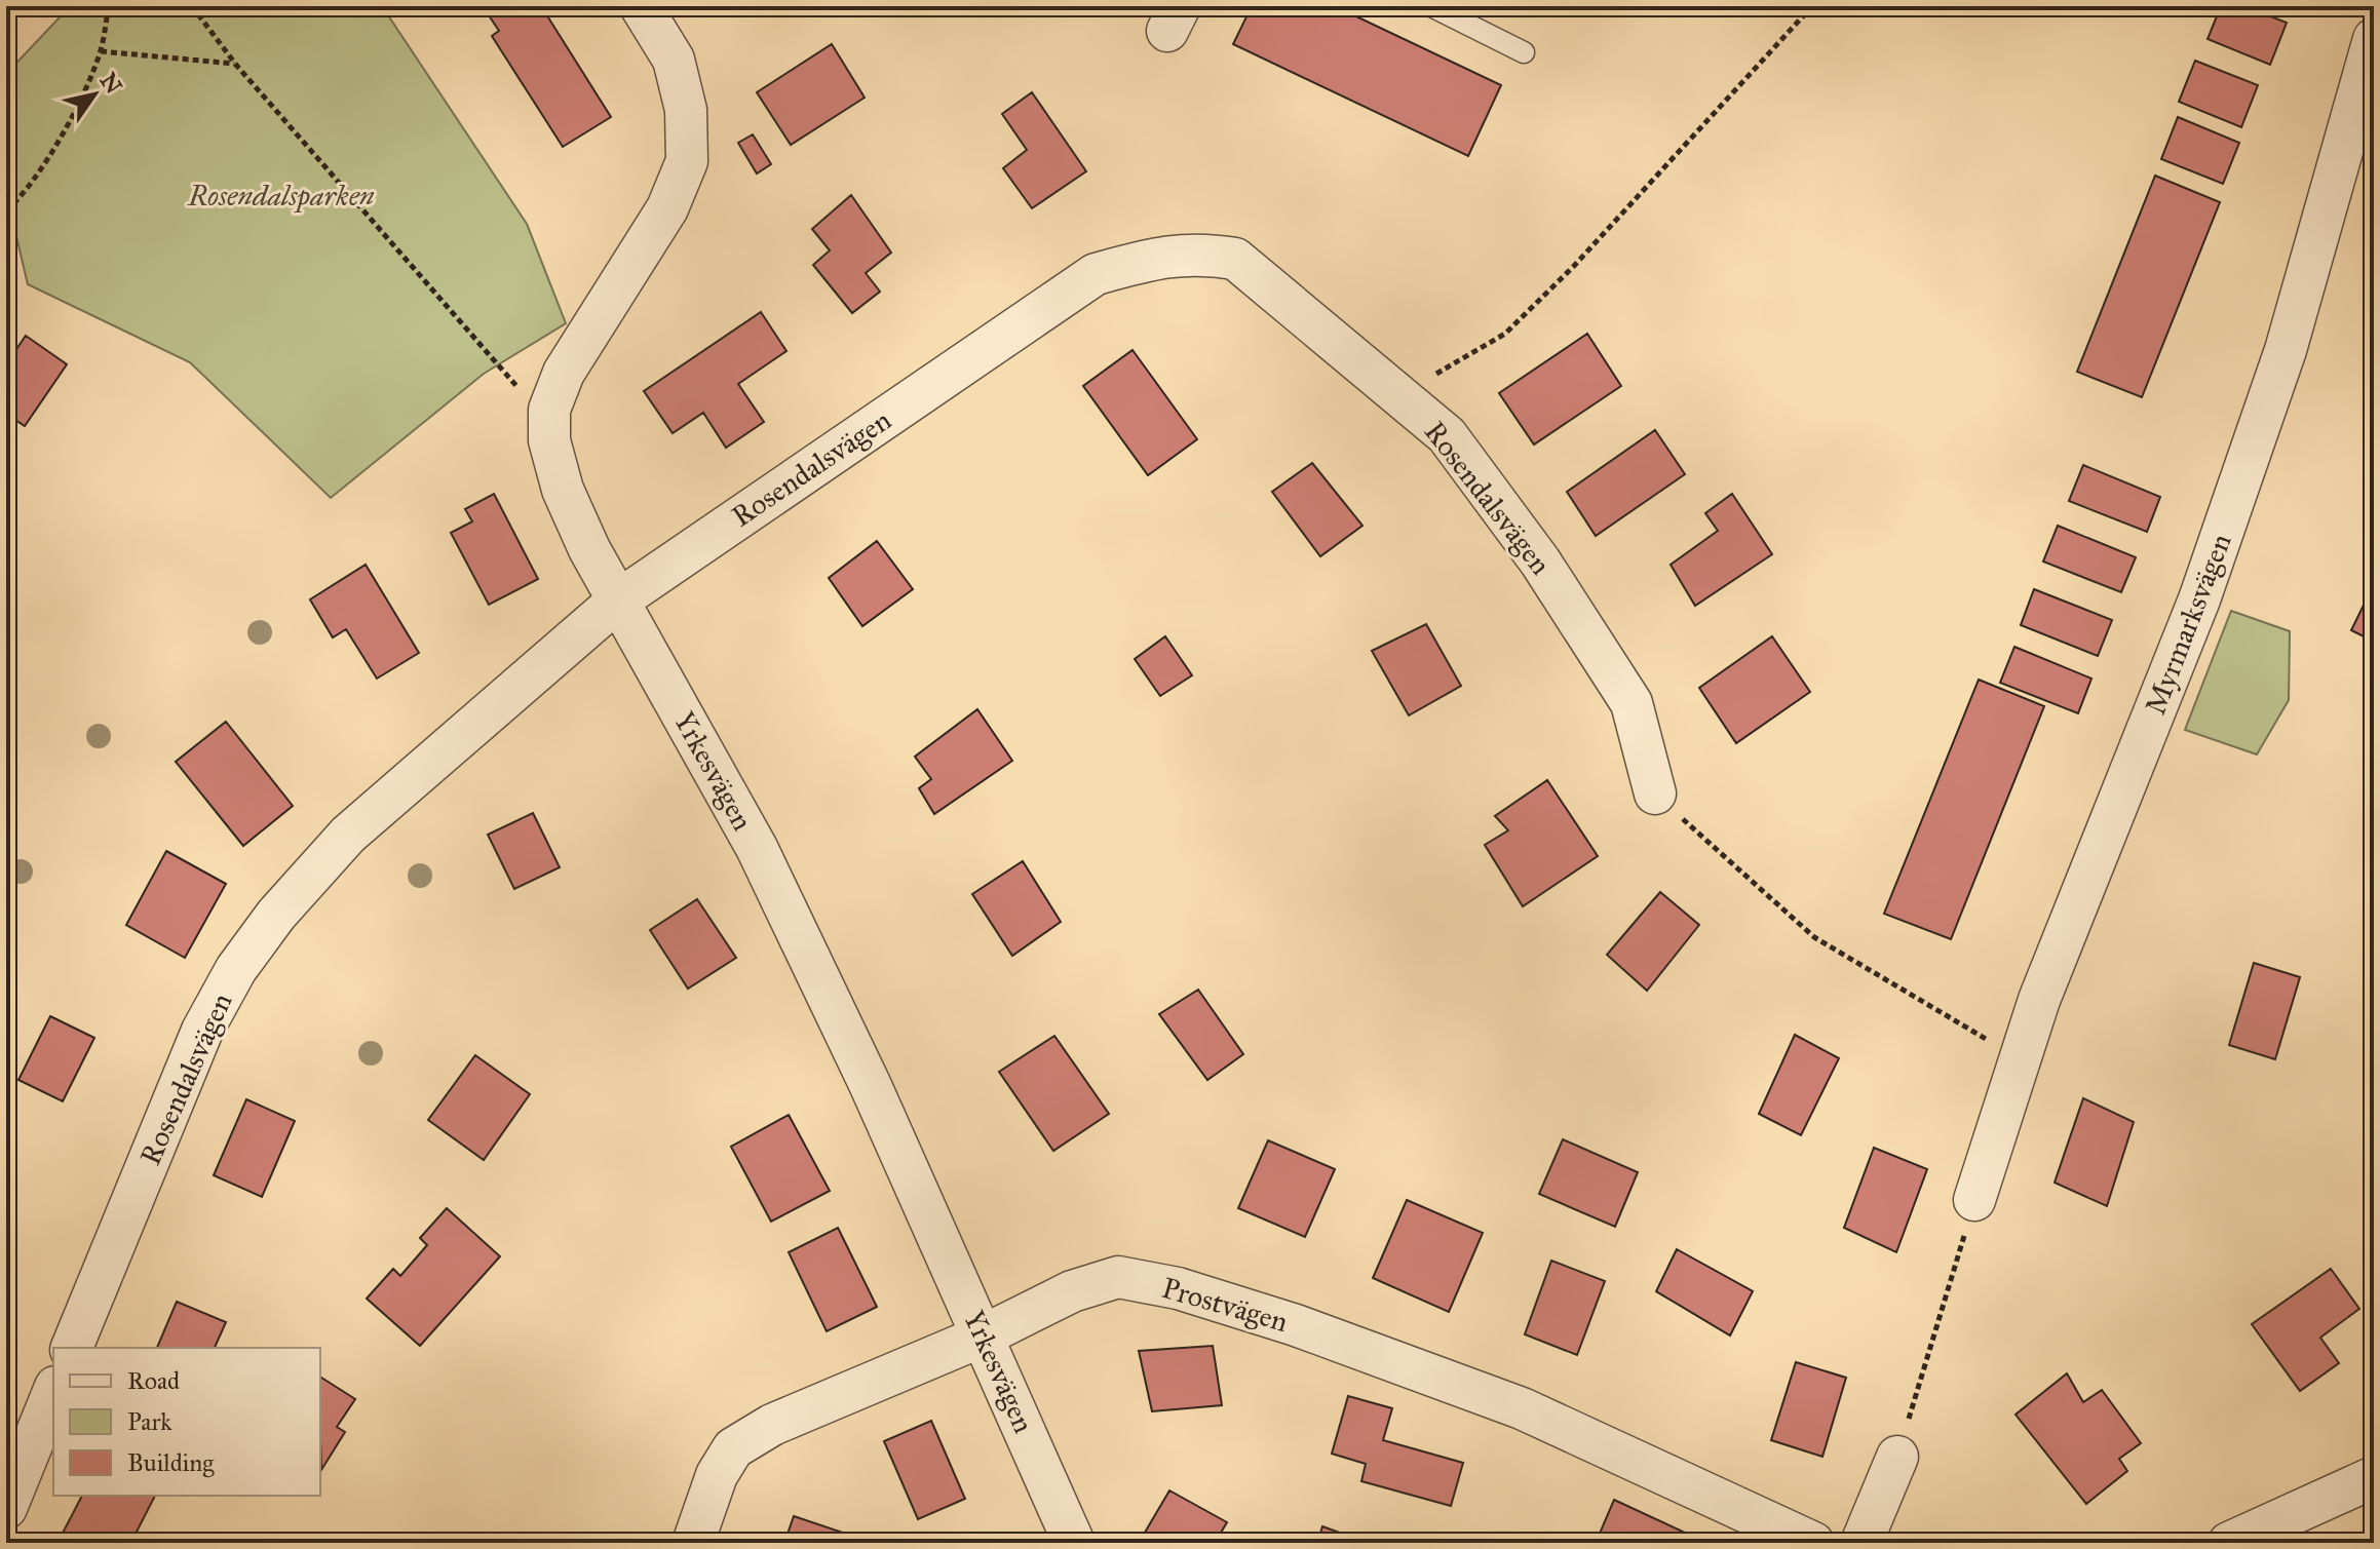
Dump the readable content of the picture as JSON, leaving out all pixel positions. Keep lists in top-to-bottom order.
{
  "streets": {
    "street": [
      "Rosendalsvägen",
      "Myrmarksvägen",
      "Yrkesvägen",
      "Prostvägen"
    ]
  },
  "crossings": [
    ["Rosendalsvägen", "Yrkesvägen"],
    ["Yrkesvägen", "Prostvägen"]
  ],
  "parks": ["Rosendalsparken"],
  "legend": ["Road", "Park", "Building"],
  "north": "top right"
}
